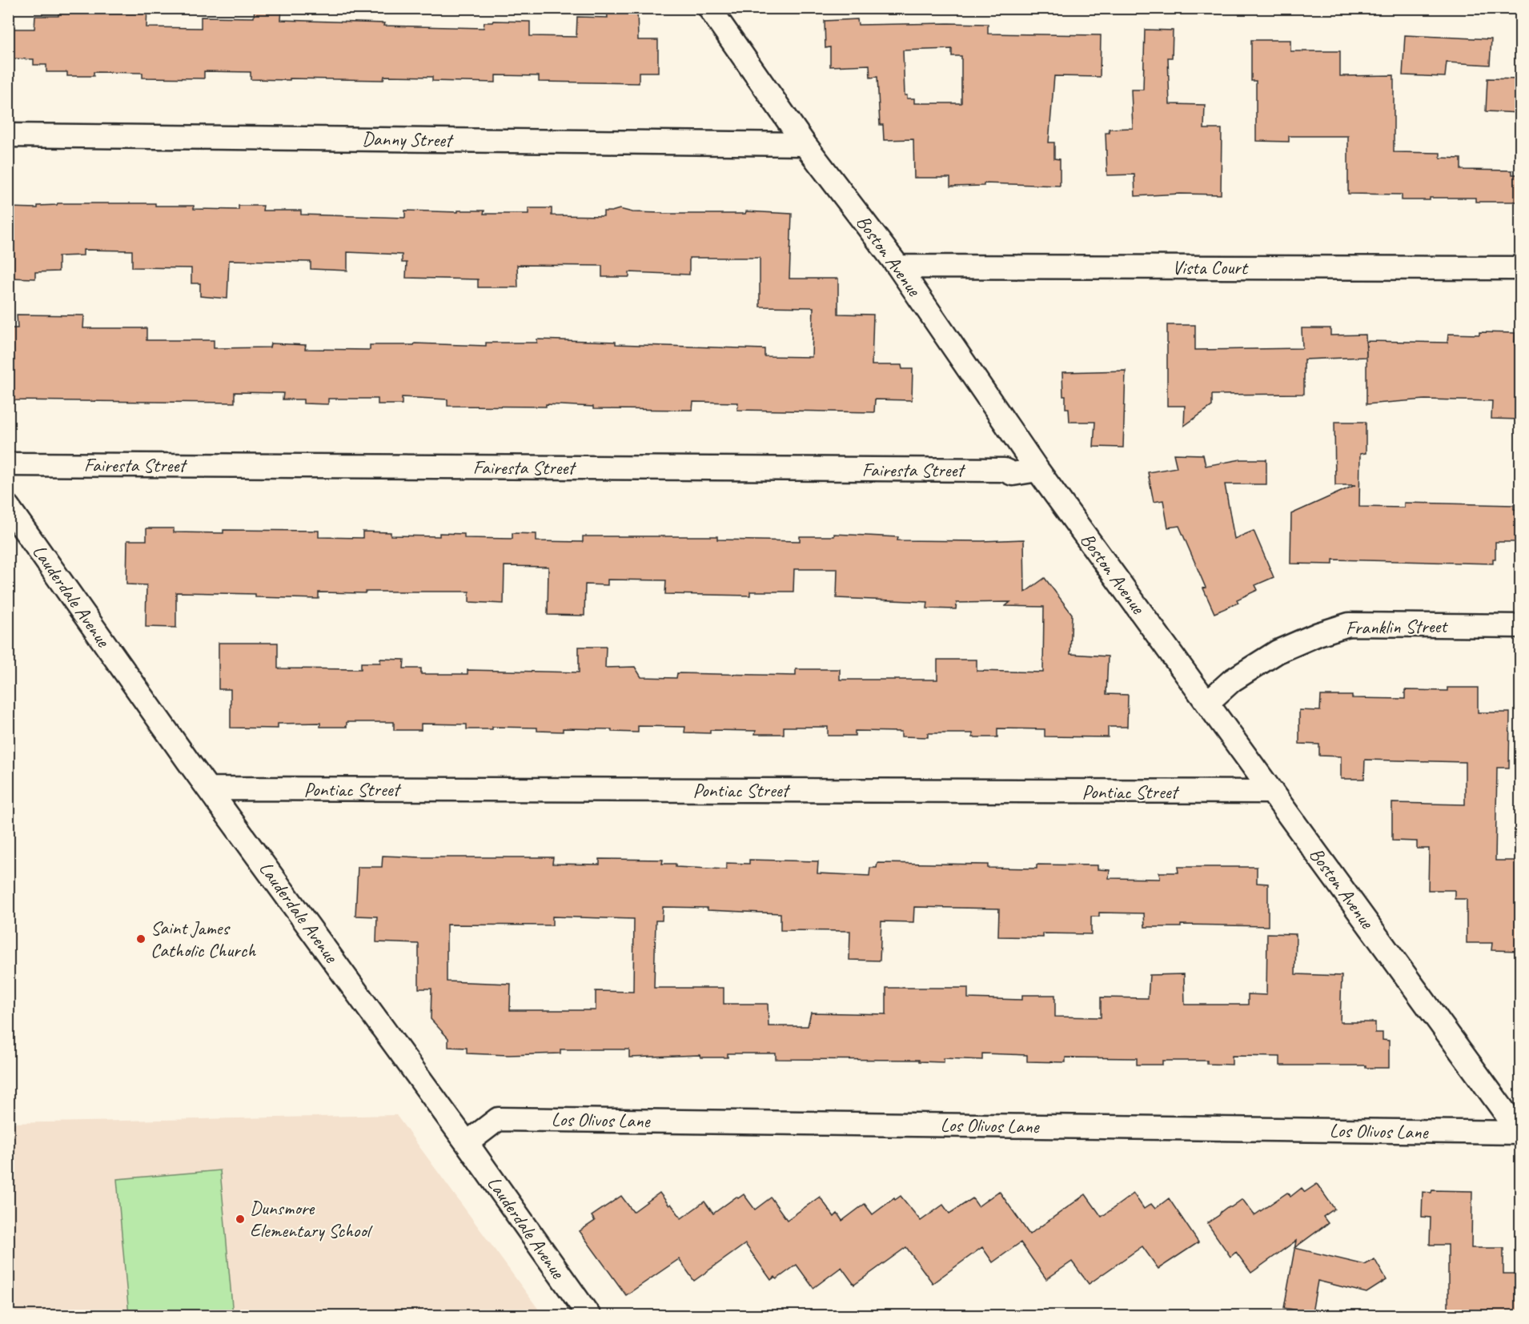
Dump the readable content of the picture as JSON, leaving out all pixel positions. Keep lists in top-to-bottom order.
{
  "streets": {
    "street": [
      "Danny Street",
      "Boston Avenue",
      "Vista Court",
      "Fairesta Street",
      "Lauderdale Avenue",
      "Franklin Street",
      "Pontiac Street",
      "Los Olivos Lane"
    ]
  },
  "crossings": [
    ["Danny Street", "Boston Avenue"],
    ["Boston Avenue", "Vista Court"],
    ["Boston Avenue", "Fairesta Street"],
    ["Boston Avenue", "Franklin Street"],
    ["Boston Avenue", "Pontiac Street"],
    ["Boston Avenue", "Los Olivos Lane"],
    ["Lauderdale Avenue", "Pontiac Street"],
    ["Lauderdale Avenue", "Los Olivos Lane"]
  ],
  "places": ["Saint James Catholic Church", "Dunsmore Elementary School"]
}
